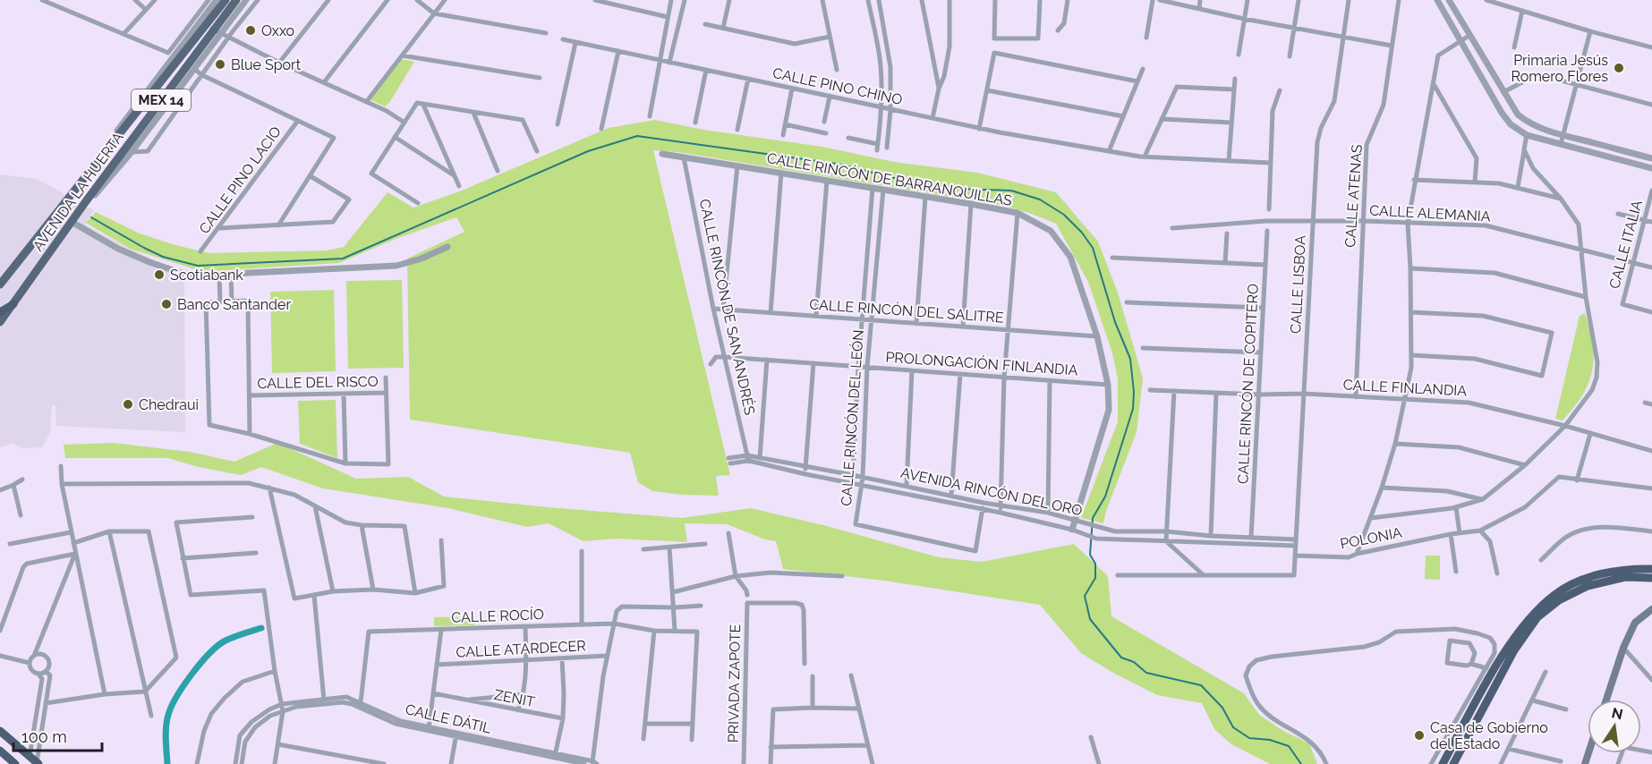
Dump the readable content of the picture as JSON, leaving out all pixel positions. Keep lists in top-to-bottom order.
{
  "streets": {
    "main road": ["MEX 14", "AVENIDA LA HUERTA"],
    "street": [
      "CALLE PINO CHINO",
      "CALLE RINCÓN DE BARRANQUILLAS",
      "CALLE PINO LACIO",
      "CALLE ATENAS",
      "CALLE ALEMANIA",
      "CALLE ITALIA",
      "CALLE LISBOA",
      "CALLE RINCÓN DE SAN ANDRÉS",
      "CALLE RINCÓN DEL SALITRE",
      "PROLONGACIÓN FINLANDIA",
      "CALLE DEL RISCO",
      "CALLE RINCÓN DE COPITERO",
      "CALLE FINLANDIA",
      "CALLE RINCÓN DEL LEÓN",
      "AVENIDA RINCÓN DEL ORO",
      "POLONIA",
      "CALLE ROCÍO",
      "CALLE ATARDECER",
      "PRIVADA ZAPOTE",
      "ZENIT",
      "CALLE DÁTIL"
    ]
  },
  "crossings": [
    ["CALLE RINCÓN DE BARRANQUILLAS", "CALLE RINCÓN DE SAN ANDRÉS"],
    ["CALLE RINCÓN DE BARRANQUILLAS", "CALLE RINCÓN DEL SALITRE"],
    ["CALLE RINCÓN DE BARRANQUILLAS", "PROLONGACIÓN FINLANDIA"],
    ["CALLE RINCÓN DE BARRANQUILLAS", "CALLE RINCÓN DEL LEÓN"],
    ["CALLE RINCÓN DE BARRANQUILLAS", "AVENIDA RINCÓN DEL ORO"],
    ["CALLE ATENAS", "CALLE ALEMANIA"],
    ["CALLE ATENAS", "CALLE FINLANDIA"],
    ["CALLE ALEMANIA", "CALLE ITALIA"],
    ["CALLE ALEMANIA", "CALLE LISBOA"],
    ["CALLE LISBOA", "CALLE FINLANDIA"],
    ["CALLE LISBOA", "AVENIDA RINCÓN DEL ORO"],
    ["CALLE LISBOA", "POLONIA"],
    ["CALLE RINCÓN DE SAN ANDRÉS", "CALLE RINCÓN DEL SALITRE"],
    ["CALLE RINCÓN DE SAN ANDRÉS", "PROLONGACIÓN FINLANDIA"],
    ["CALLE RINCÓN DE SAN ANDRÉS", "AVENIDA RINCÓN DEL ORO"],
    ["CALLE RINCÓN DEL SALITRE", "CALLE RINCÓN DEL LEÓN"],
    ["PROLONGACIÓN FINLANDIA", "CALLE RINCÓN DEL LEÓN"],
    ["CALLE RINCÓN DE COPITERO", "CALLE FINLANDIA"],
    ["CALLE RINCÓN DE COPITERO", "AVENIDA RINCÓN DEL ORO"],
    ["CALLE RINCÓN DEL LEÓN", "AVENIDA RINCÓN DEL ORO"],
    ["CALLE ROCÍO", "CALLE DÁTIL"]
  ],
  "places": [
    "Oxxo",
    "Blue Sport",
    "Primaria Jesús Romero Flores",
    "Scotiabank",
    "Banco Santander",
    "Chedraui",
    "Casa de Gobierno del Estado"
  ],
  "scale_bar": "100 m",
  "north": "top"
}
